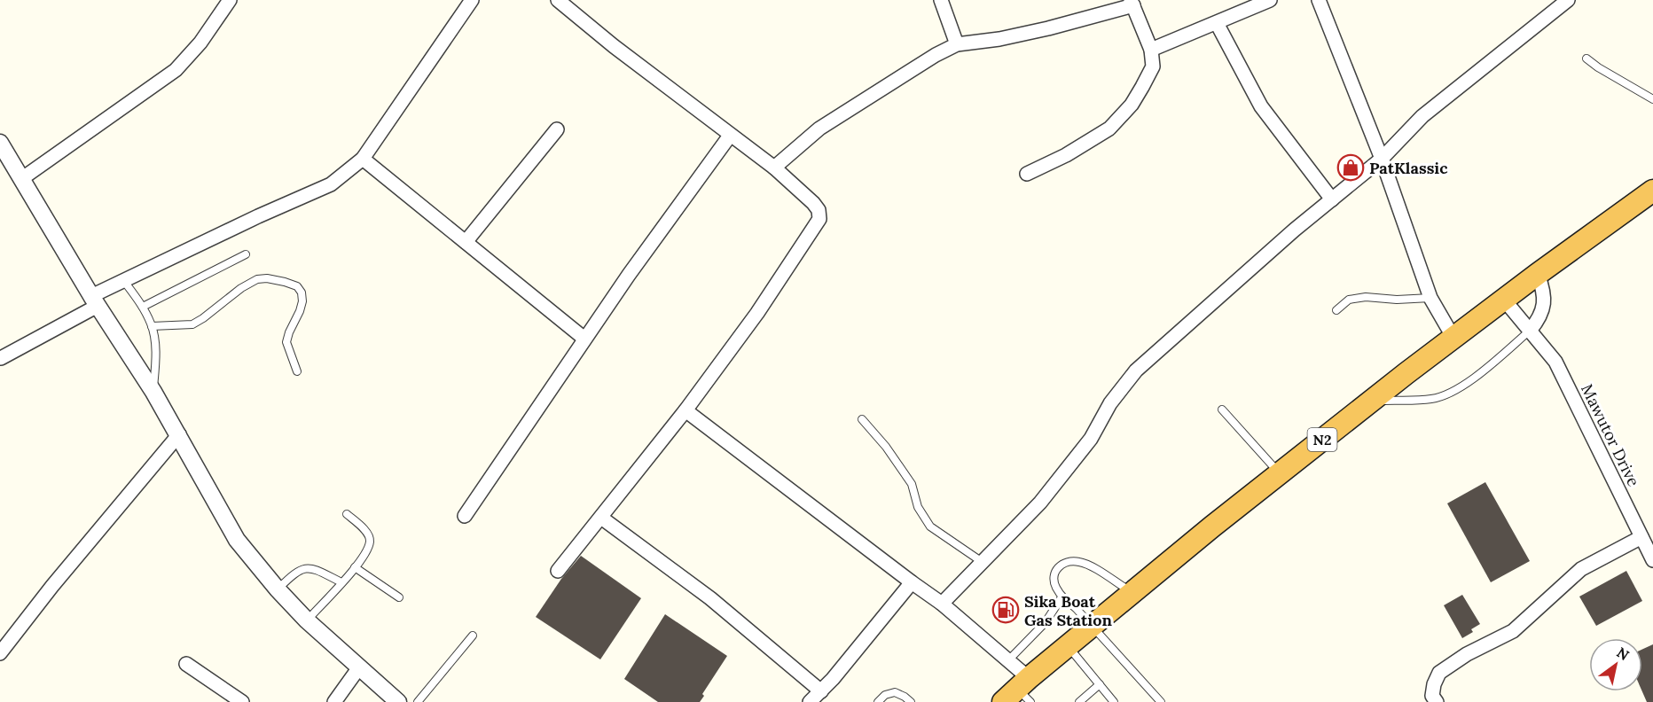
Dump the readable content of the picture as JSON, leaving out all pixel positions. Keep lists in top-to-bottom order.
{
  "streets": {
    "highway": ["N2"],
    "street": ["Mawutor Drive"]
  },
  "crossings": [
    ["Mawutor Drive", "N2"]
  ],
  "places": {
    "shop": ["PatKlassic"],
    "fuel station": ["Sika Boat Gas Station"]
  },
  "north": "top right"
}
